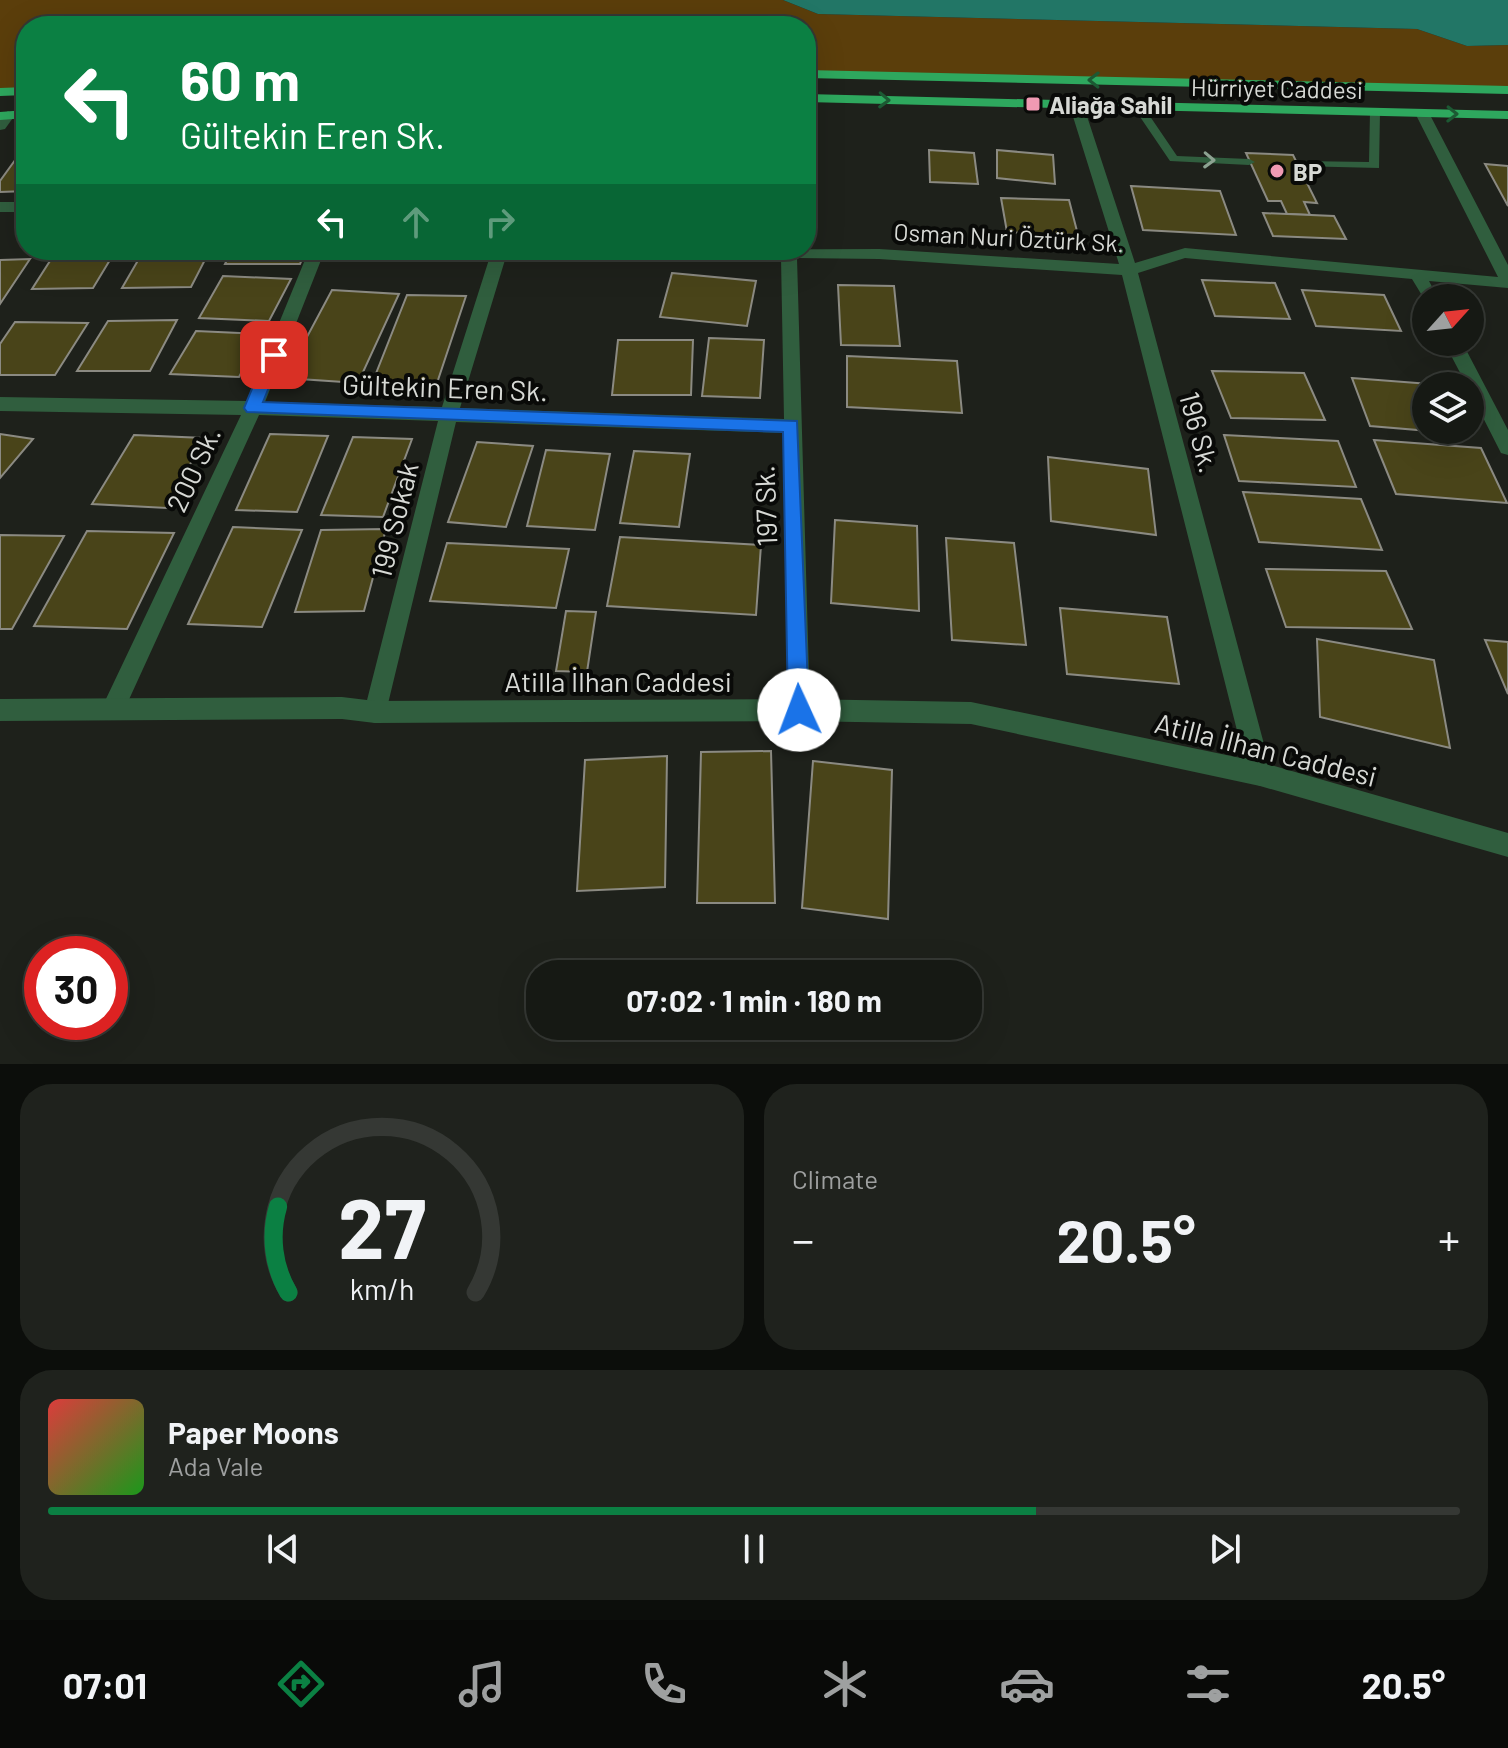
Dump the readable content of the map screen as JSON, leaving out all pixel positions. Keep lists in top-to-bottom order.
{
  "streets": {
    "highway": ["Hürriyet Caddesi"],
    "street": [
      "Osman Nuri Öztürk Sk.",
      "Gültekin Eren Sk.",
      "196 Sk.",
      "200 Sk.",
      "197 Sk.",
      "199 Sokak",
      "Atilla İlhan Caddesi"
    ]
  },
  "crossings": [
    ["Hürriyet Caddesi", "196 Sk."],
    ["Osman Nuri Öztürk Sk.", "196 Sk."],
    ["Gültekin Eren Sk.", "200 Sk."],
    ["Gültekin Eren Sk.", "197 Sk."],
    ["Gültekin Eren Sk.", "199 Sokak"],
    ["196 Sk.", "Atilla İlhan Caddesi"],
    ["200 Sk.", "Atilla İlhan Caddesi"],
    ["197 Sk.", "Atilla İlhan Caddesi"],
    ["199 Sokak", "Atilla İlhan Caddesi"]
  ],
  "places": {
    "transit": ["Aliağa Sahil"],
    "other": ["BP"]
  },
  "north": "top right",
  "page": {
    "turn": ["60 m", "Gültekin Eren Sk."],
    "limit": "30",
    "trip": "07:02 · 1 min · 180 m",
    "tile": "Climate",
    "heat": ["−", "20.5°", "+"],
    "song": ["Paper Moons", "Ada Vale"],
    "tabs": ["07:01", "20.5°"],
    "gauge": ["27", "km/h"]
  }
}
